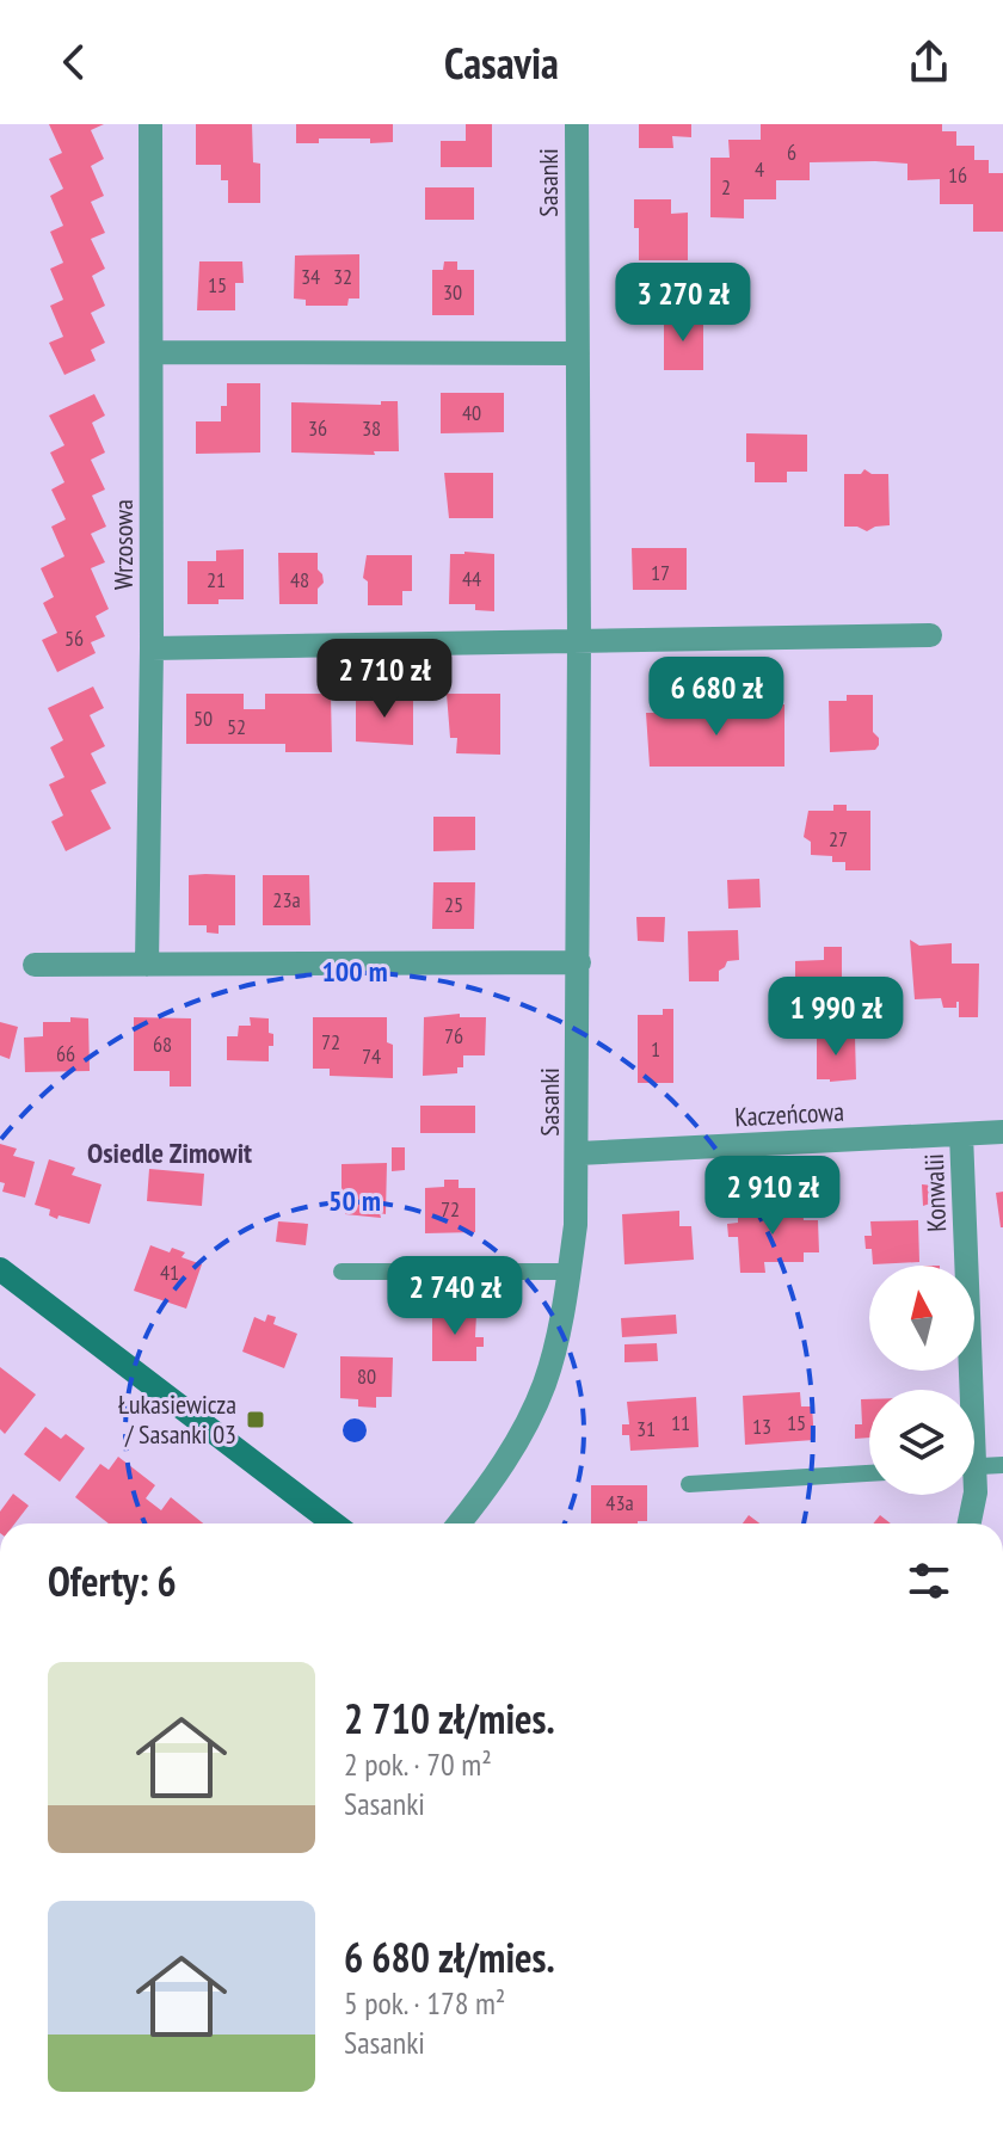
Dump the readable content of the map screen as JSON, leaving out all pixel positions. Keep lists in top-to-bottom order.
{
  "streets": {
    "street": [
      "Sasanki",
      "Wrzosowa",
      "Kaczeńcowa",
      "Konwalii"
    ]
  },
  "crossings": [
    ["Sasanki", "Kaczeńcowa"],
    ["Kaczeńcowa", "Konwalii"]
  ],
  "districts": ["Osiedle Zimowit"],
  "places": {
    "transit": ["Łukasiewicza / Sasanki 03"]
  },
  "house_numbers": [
    "6",
    "4",
    "16",
    "2",
    "34",
    "32",
    "15",
    "30",
    "40",
    "36",
    "38",
    "17",
    "44",
    "21",
    "48",
    "56",
    "50",
    "52",
    "27",
    "23a",
    "25",
    "76",
    "72",
    "68",
    "1",
    "66",
    "74",
    "72",
    "41",
    "80",
    "11",
    "15",
    "13",
    "31",
    "43a"
  ],
  "north": "top",
  "page": {
    "header": "Casavia",
    "price": [
      "3 270 zł",
      "2 710 zł",
      "6 680 zł",
      "1 990 zł",
      "2 910 zł",
      "2 740 zł"
    ],
    "heading": "Oferty: 6",
    "list": [
      {
        "name": "2 710 zł/mies.",
        "note": "2 pok. · 70 m² · Sasanki"
      },
      {
        "name": "6 680 zł/mies.",
        "note": "5 pok. · 178 m² · Sasanki"
      }
    ]
  },
  "rings": ["100 m", "50 m"]
}
